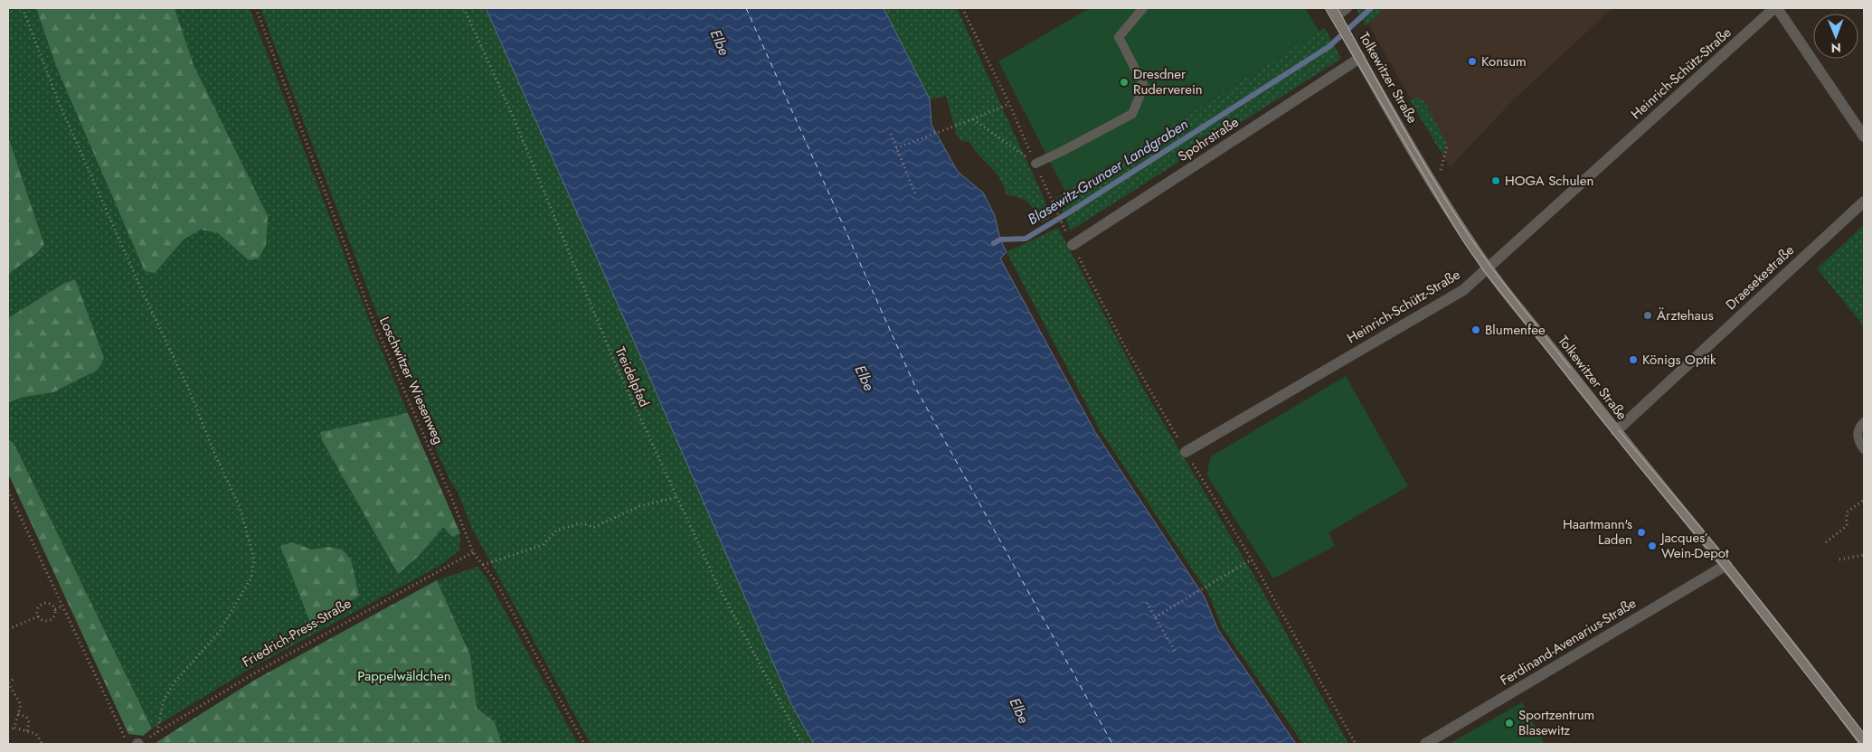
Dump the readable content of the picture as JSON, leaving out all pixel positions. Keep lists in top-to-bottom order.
{
  "streets": {
    "main road": ["Tolkewitzer Straße"],
    "street": [
      "Heinrich-Schütz-Straße",
      "Spohrstraße",
      "Draesekestraße",
      "Ferdinand-Avenarius-Straße"
    ],
    "path": ["Treidelpfad", "Loschwitzer Wiesenweg", "Friedrich-Press-Straße"]
  },
  "crossings": [
    ["Heinrich-Schütz-Straße", "Tolkewitzer Straße"],
    ["Tolkewitzer Straße", "Spohrstraße"],
    ["Tolkewitzer Straße", "Draesekestraße"],
    ["Tolkewitzer Straße", "Ferdinand-Avenarius-Straße"],
    ["Loschwitzer Wiesenweg", "Friedrich-Press-Straße"]
  ],
  "water": ["Elbe", "Blasewitz‐Grunaer Landgraben"],
  "parks": ["Pappelwäldchen"],
  "places": [
    "Konsum",
    "Dresdner Ruderverein",
    "HOGA Schulen",
    "Ärztehaus",
    "Blumenfee",
    "Königs Optik",
    "Haartmann's Laden",
    "Jacques’ Wein-Depot",
    "Sportzentrum Blasewitz"
  ],
  "north": "bottom"
}
